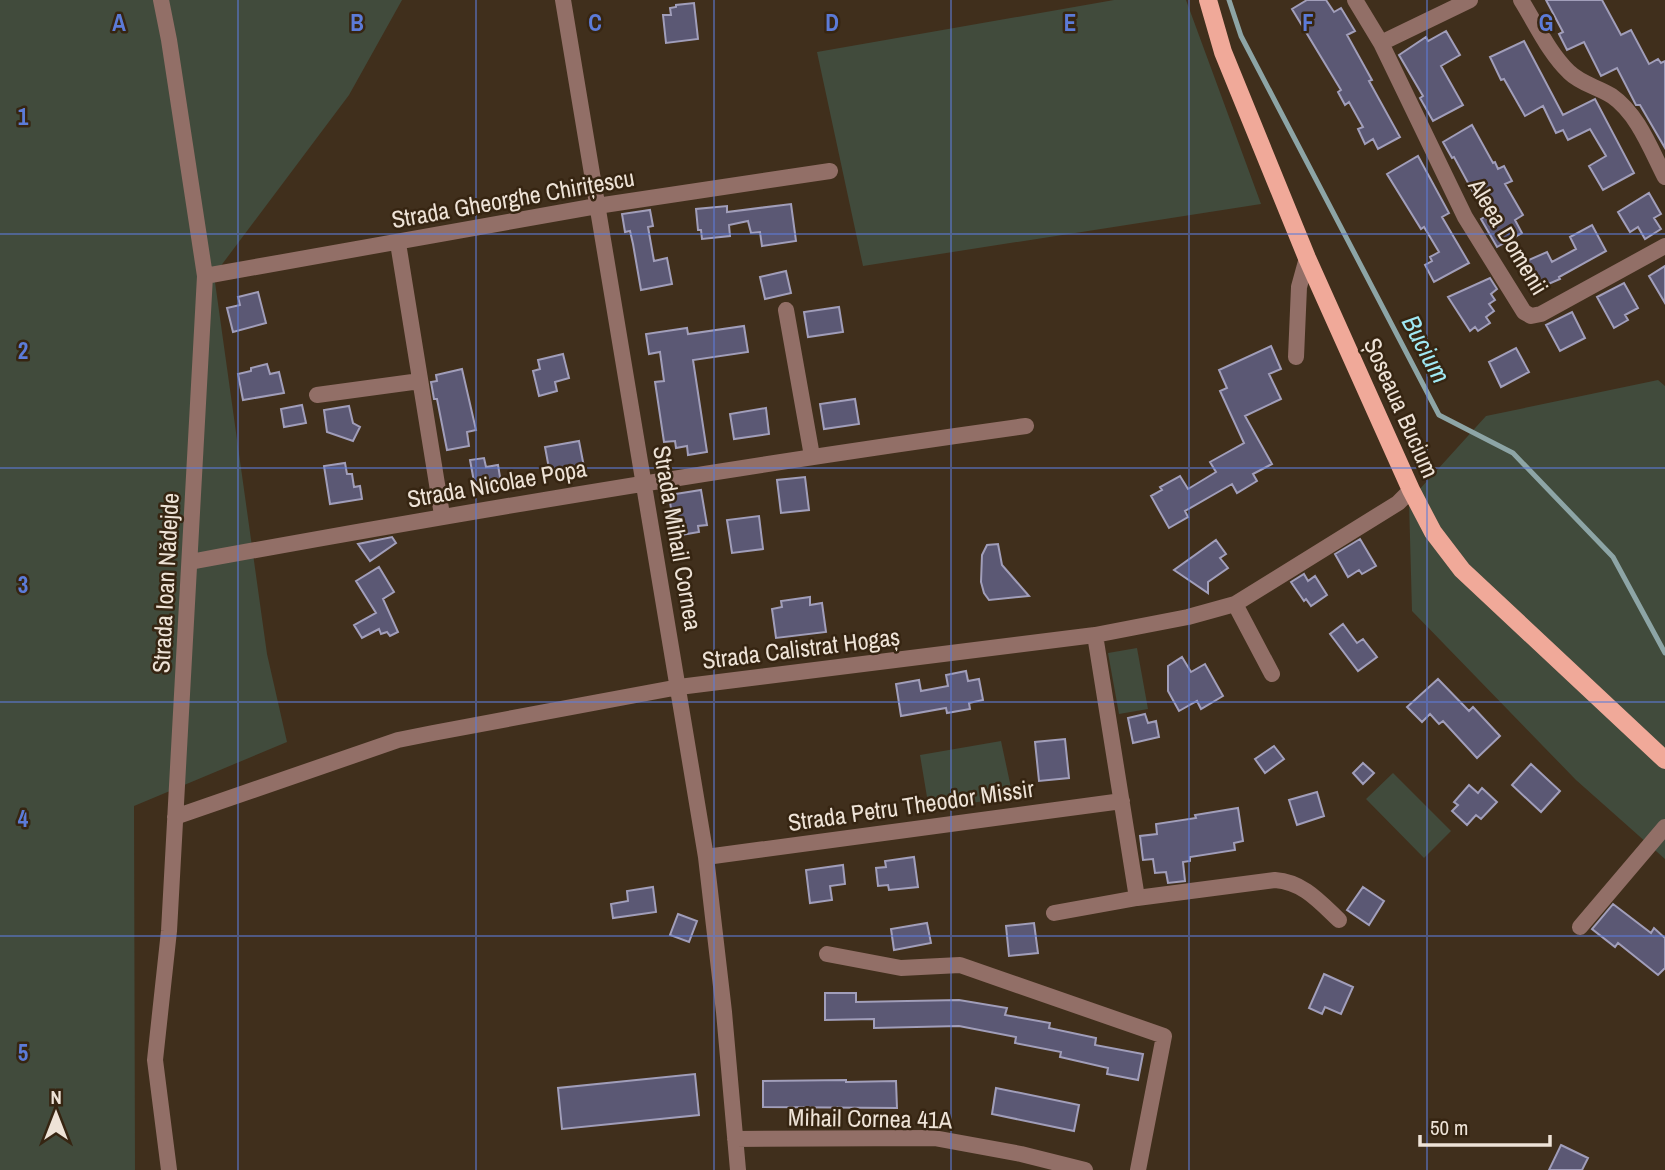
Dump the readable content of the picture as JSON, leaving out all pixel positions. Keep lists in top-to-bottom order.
{
  "streets": {
    "main road": ["Șoseaua Bucium"],
    "street": [
      "Strada Gheorghe Chirițescu",
      "Aleea Domenii",
      "Strada Nicolae Popa",
      "Strada Mihail Cornea",
      "Strada Ioan Nădejde",
      "Strada Calistrat Hogaș",
      "Strada Petru Theodor Missir",
      "Mihail Cornea 41A"
    ]
  },
  "crossings": [
    ["Strada Gheorghe Chirițescu", "Strada Mihail Cornea"],
    ["Strada Gheorghe Chirițescu", "Strada Ioan Nădejde"],
    ["Șoseaua Bucium", "Strada Calistrat Hogaș"],
    ["Strada Nicolae Popa", "Strada Mihail Cornea"],
    ["Strada Nicolae Popa", "Strada Ioan Nădejde"],
    ["Strada Mihail Cornea", "Strada Calistrat Hogaș"],
    ["Strada Mihail Cornea", "Strada Petru Theodor Missir"],
    ["Strada Mihail Cornea", "Mihail Cornea 41A"],
    ["Strada Ioan Nădejde", "Strada Calistrat Hogaș"]
  ],
  "water": ["Bucium"],
  "scale_bar": "50 m",
  "north": "top",
  "grid": {
    "columns": [
      "A",
      "B",
      "C",
      "D",
      "E",
      "F",
      "G"
    ],
    "rows": [
      "1",
      "2",
      "3",
      "4",
      "5"
    ]
  }
}
